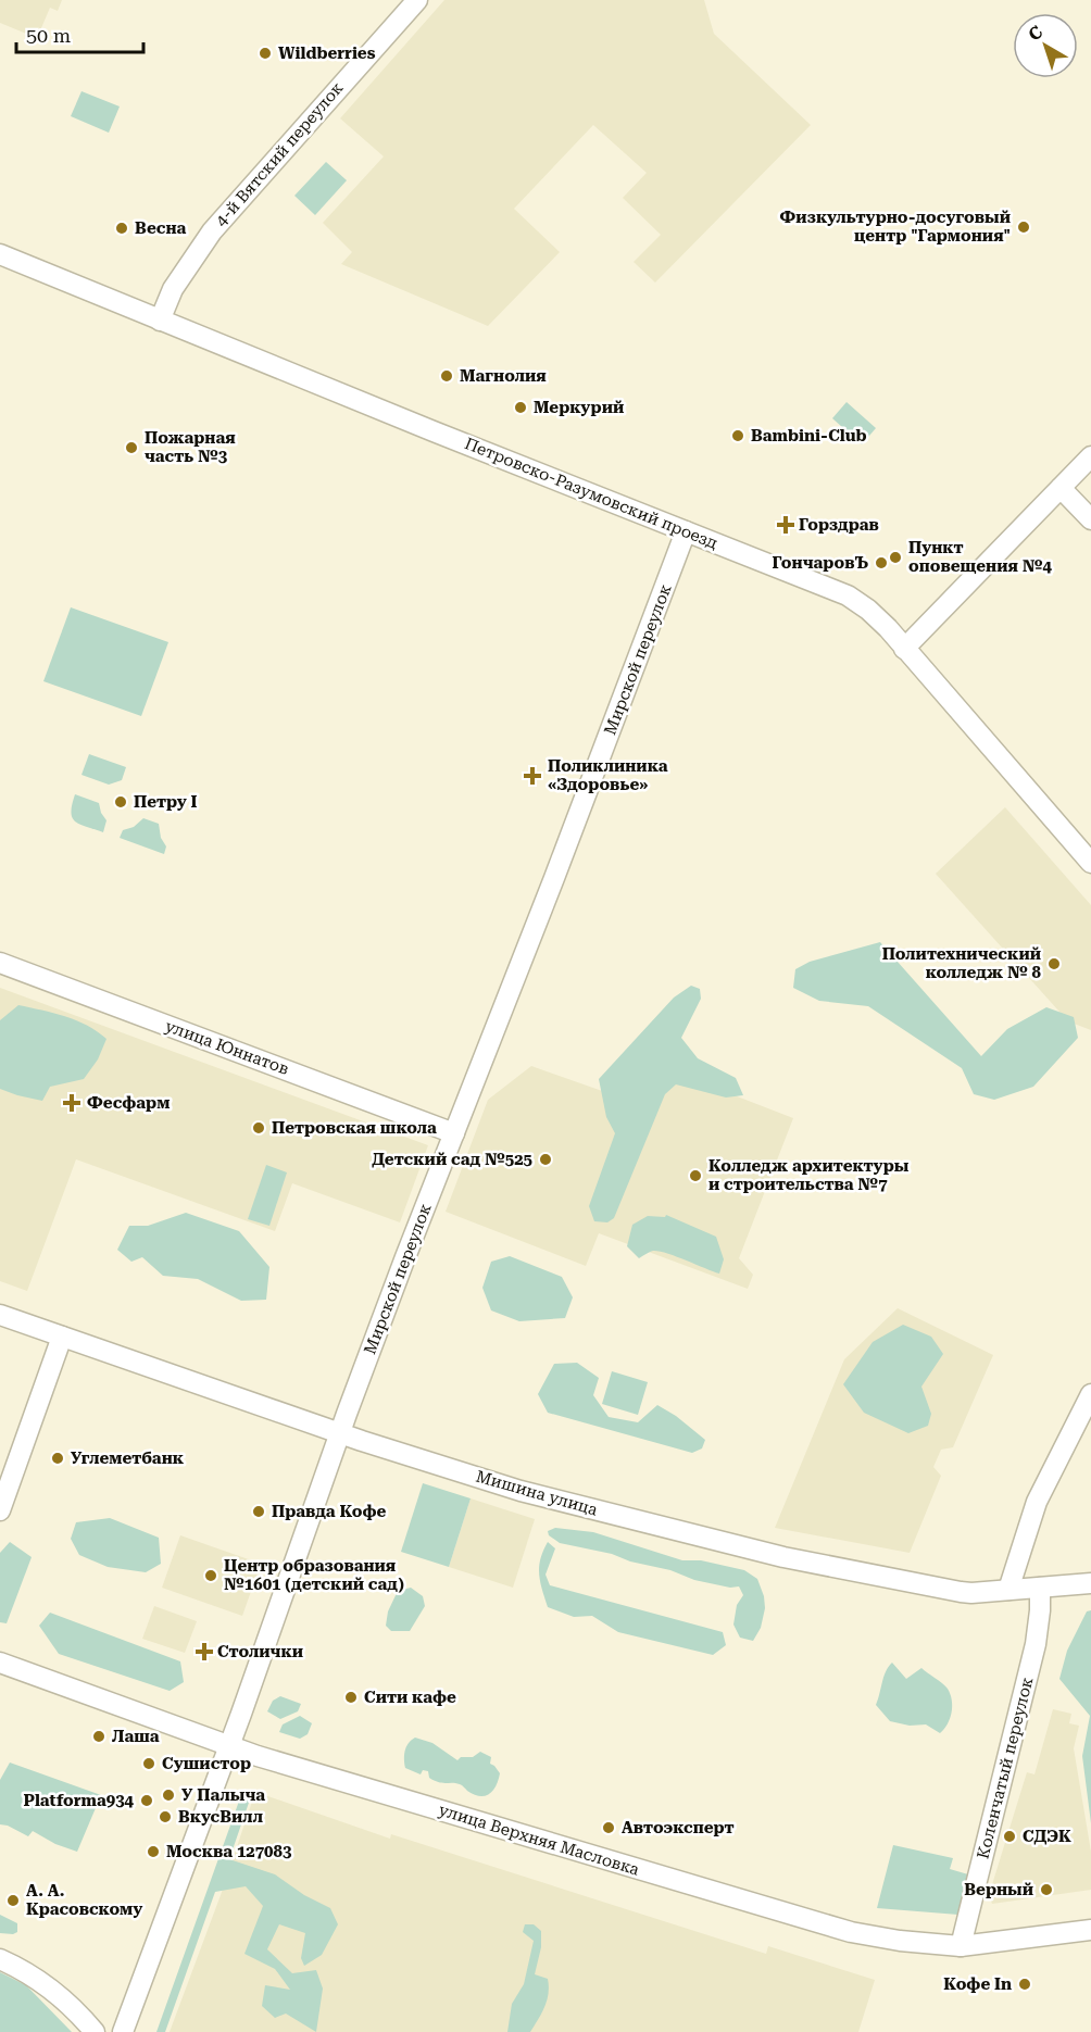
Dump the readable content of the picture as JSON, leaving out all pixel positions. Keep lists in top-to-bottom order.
{
  "streets": {
    "street": [
      "4-й Вятский переулок",
      "Петровско-Разумовский проезд",
      "Мирской переулок",
      "улица Юннатов",
      "Мишина улица",
      "Коленчатый переулок",
      "улица Верхняя Масловка"
    ]
  },
  "crossings": [
    ["4-й Вятский переулок", "Петровско-Разумовский проезд"],
    ["Петровско-Разумовский проезд", "Мирской переулок"],
    ["Мирской переулок", "улица Юннатов"],
    ["Мирской переулок", "Мишина улица"],
    ["Мирской переулок", "улица Верхняя Масловка"],
    ["Мишина улица", "Коленчатый переулок"],
    ["Коленчатый переулок", "улица Верхняя Масловка"]
  ],
  "places": {
    "other": [
      "Wildberries",
      "Физкультурно-досуговый центр \"Гармония\"",
      "Весна",
      "Магнолия",
      "Меркурий",
      "Bambini-Club",
      "Пожарная часть №3",
      "Пункт оповещения №4",
      "ГончаровЪ",
      "Петру I",
      "Политехнический колледж № 8",
      "Петровская школа",
      "Детский сад №525",
      "Колледж архитектуры и строительства №7",
      "Углеметбанк",
      "Правда Кофе",
      "Центр образования №1601 (детский сад)",
      "Сити кафе",
      "Лаша",
      "Сушистор",
      "У Палыча",
      "Platforma934",
      "ВкусВилл",
      "Автоэксперт",
      "СДЭК",
      "Москва 127083",
      "Верный",
      "А. А. Красовскому",
      "Кофе In"
    ],
    "health": [
      "Горздрав",
      "Поликлиника «Здоровье»",
      "Фесфарм",
      "Столички"
    ]
  },
  "scale_bar": "50 m",
  "north": "top left"
}
